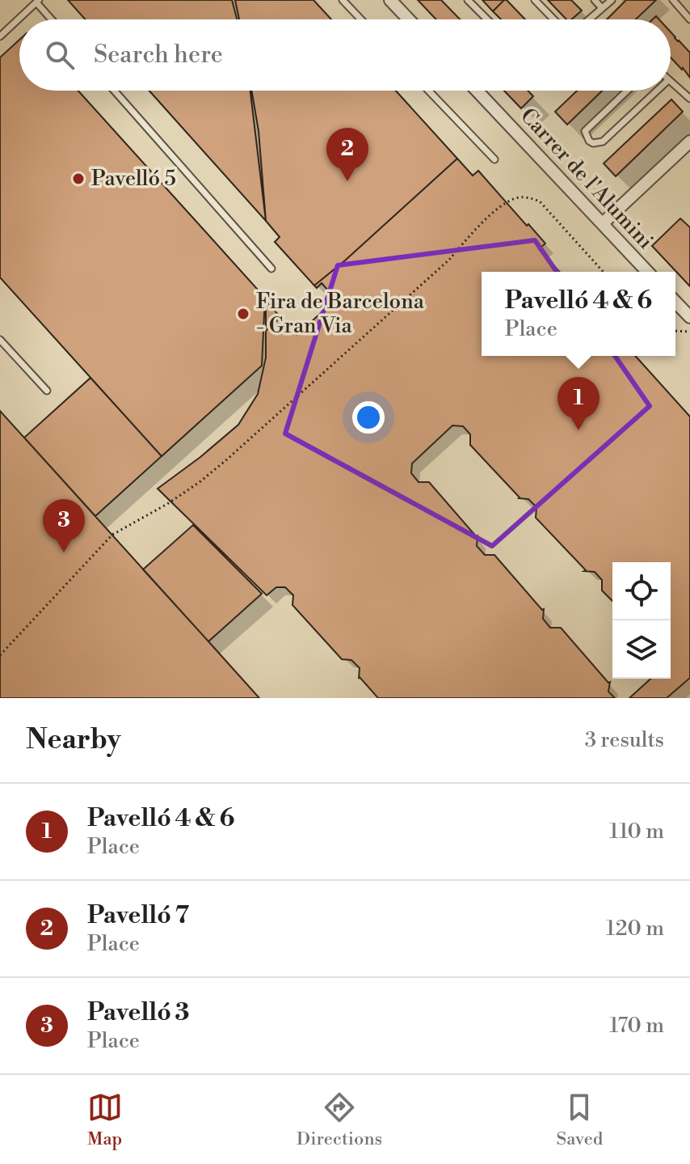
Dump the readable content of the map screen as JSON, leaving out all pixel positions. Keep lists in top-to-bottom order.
{
  "streets": {
    "street": ["Carrer de l'Alumini"]
  },
  "places": ["Pavelló 5", "Fira de Barcelona - Gran Via"],
  "page": {
    "search": "Search here",
    "pins": ["2", "1", "3"],
    "popup": ["Pavelló 4 & 6", "Place"],
    "heading": ["Nearby", "3 results"],
    "list": [
      {
        "mark": "1",
        "name": "Pavelló 4 & 6",
        "note": "Place",
        "value": "110 m"
      },
      {
        "mark": "2",
        "name": "Pavelló 7",
        "note": "Place",
        "value": "120 m"
      },
      {
        "mark": "3",
        "name": "Pavelló 3",
        "note": "Place",
        "value": "170 m"
      }
    ],
    "nav": ["Map", "Directions", "Saved"]
  }
}
